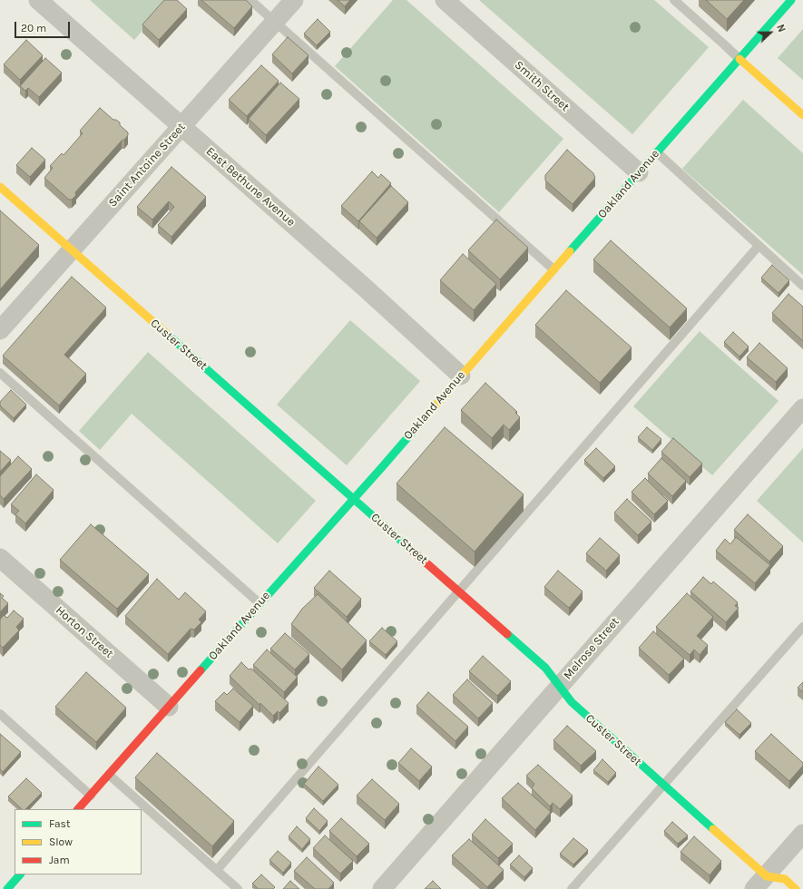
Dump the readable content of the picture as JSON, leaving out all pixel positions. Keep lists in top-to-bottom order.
{
  "streets": {
    "street": [
      "Smith Street",
      "Saint Antoine Street",
      "Oakland Avenue",
      "East Bethune Avenue",
      "Custer Street",
      "Horton Street",
      "Melrose Street"
    ]
  },
  "crossings": [
    ["Smith Street", "Oakland Avenue"],
    ["Saint Antoine Street", "East Bethune Avenue"],
    ["Saint Antoine Street", "Custer Street"],
    ["Oakland Avenue", "East Bethune Avenue"],
    ["Oakland Avenue", "Custer Street"],
    ["Oakland Avenue", "Horton Street"],
    ["Custer Street", "Melrose Street"]
  ],
  "legend": ["Fast", "Slow", "Jam"],
  "scale_bar": "20 m",
  "north": "right"
}
